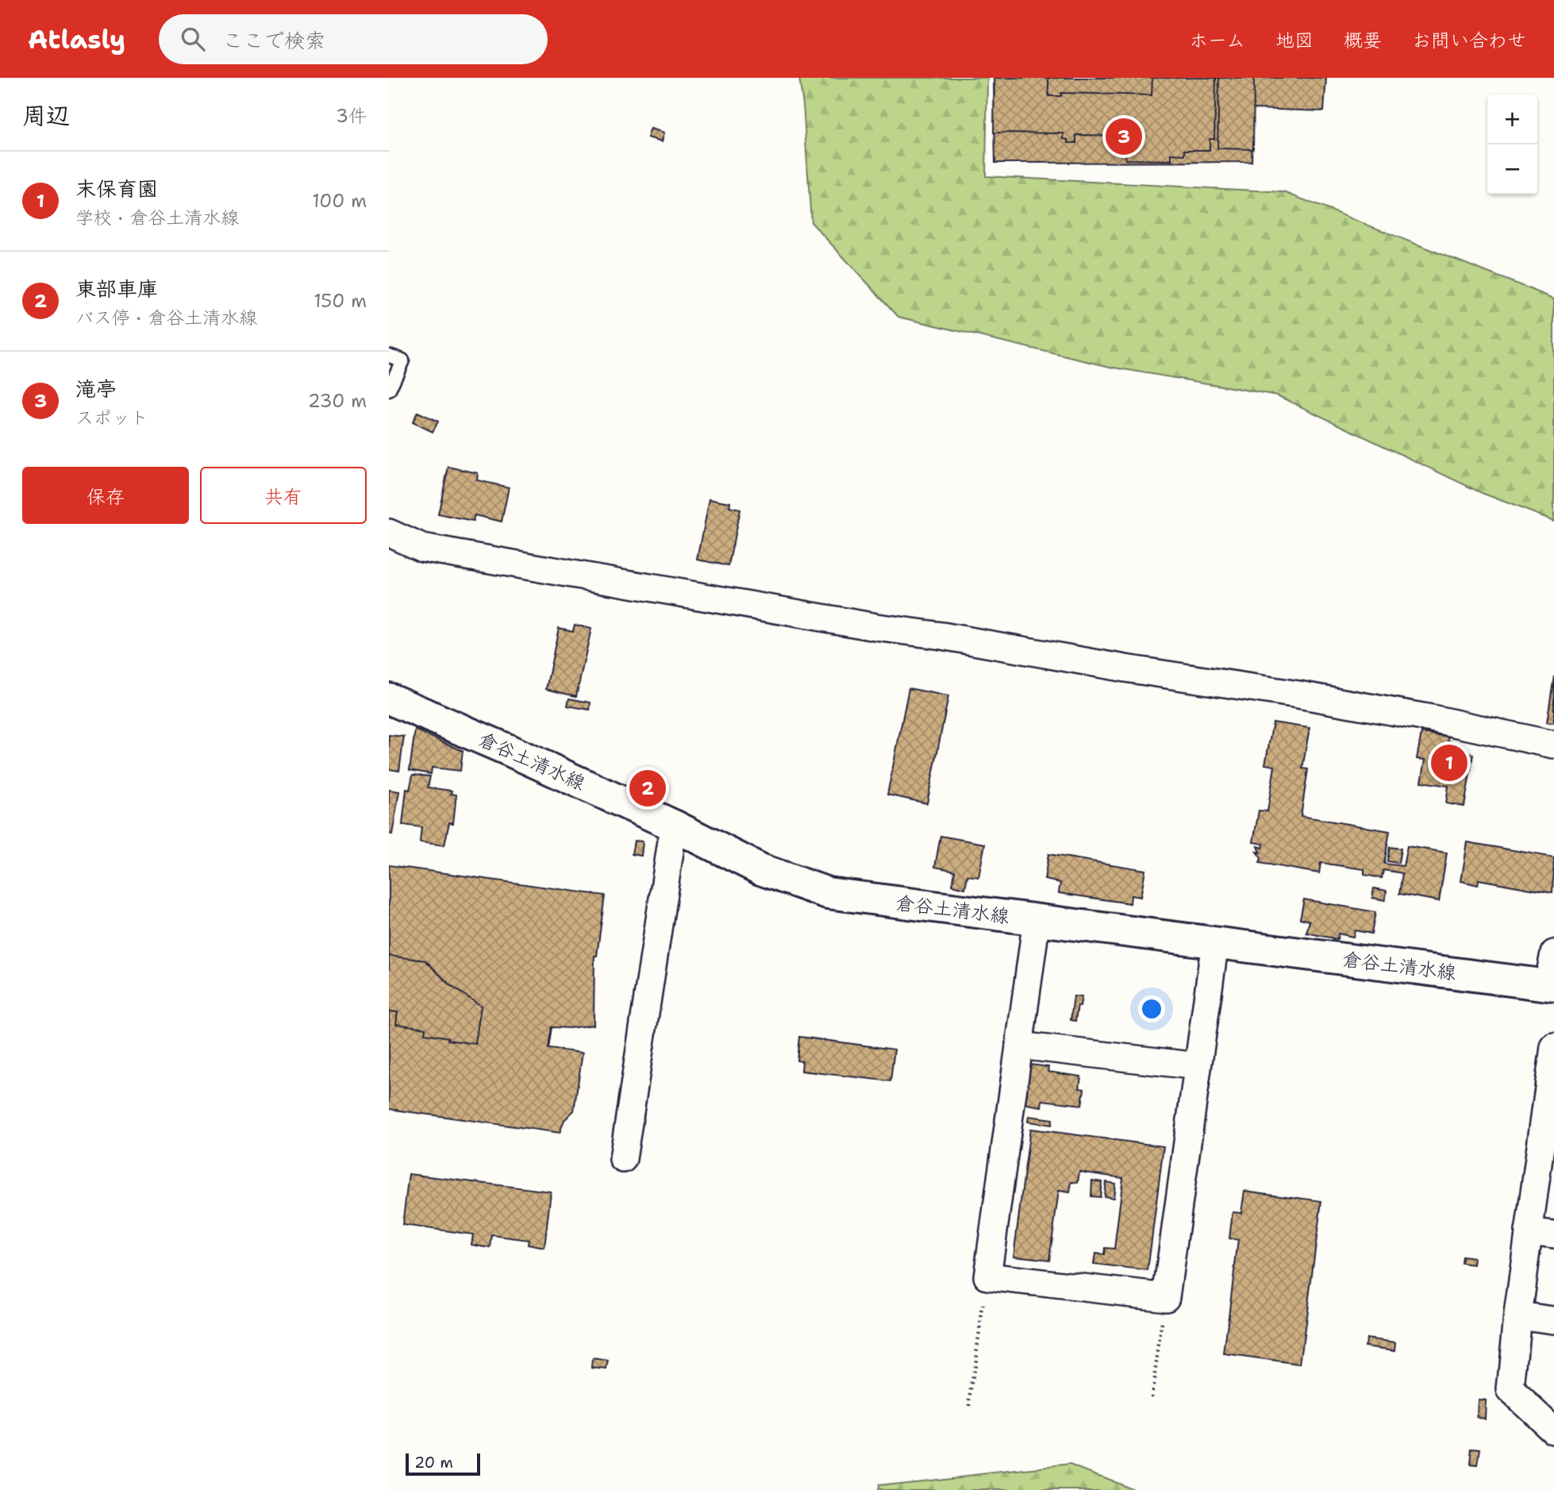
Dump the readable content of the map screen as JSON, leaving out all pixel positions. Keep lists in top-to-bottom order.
{
  "streets": {
    "main road": ["倉谷土清水線"]
  },
  "scale_bar": "20 m",
  "page": {
    "header": "Atlasly",
    "search": "ここで検索",
    "nav": [
      "ホーム",
      "地図",
      "概要",
      "お問い合わせ"
    ],
    "heading": ["周辺", "3件"],
    "map_buttons": ["+", "−"],
    "pins": ["3", "1", "2"],
    "list": [
      {
        "mark": "1",
        "name": "末保育園",
        "note": "学校 · 倉谷土清水線",
        "value": "100 m"
      },
      {
        "mark": "2",
        "name": "東部車庫",
        "note": "バス停 · 倉谷土清水線",
        "value": "150 m"
      },
      {
        "mark": "3",
        "name": "滝亭",
        "note": "スポット",
        "value": "230 m"
      }
    ],
    "buttons": ["保存", "共有"],
    "scale": "20 m"
  }
}
